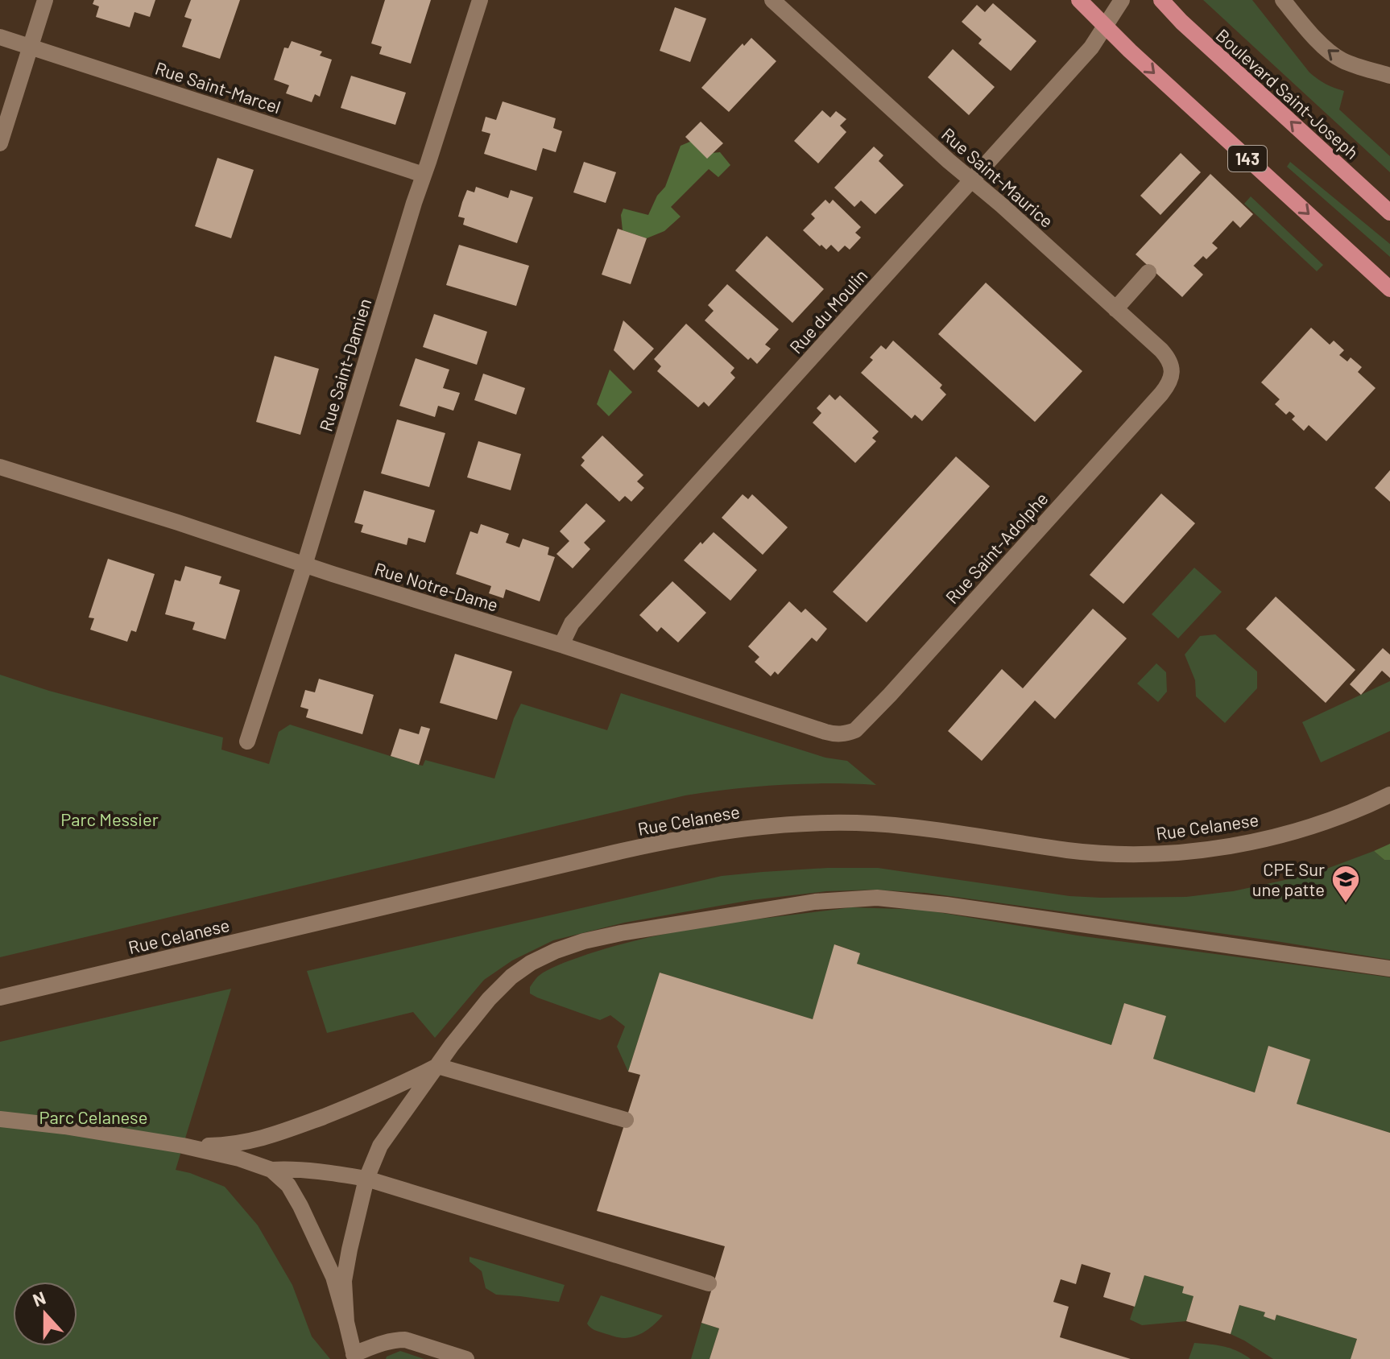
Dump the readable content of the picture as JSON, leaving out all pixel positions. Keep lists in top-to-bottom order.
{
  "streets": {
    "main road": ["Boulevard Saint-Joseph", "143"],
    "street": [
      "Rue Saint-Marcel",
      "Rue Saint-Maurice",
      "Rue du Moulin",
      "Rue Saint-Damien",
      "Rue Saint-Adolphe",
      "Rue Notre-Dame",
      "Rue Celanese"
    ]
  },
  "crossings": [
    ["Rue Saint-Marcel", "Rue Saint-Damien"],
    ["143", "Rue du Moulin"],
    ["Rue Saint-Maurice", "Rue du Moulin"],
    ["Rue Saint-Maurice", "Rue Saint-Adolphe"],
    ["Rue du Moulin", "Rue Notre-Dame"],
    ["Rue Saint-Damien", "Rue Notre-Dame"],
    ["Rue Saint-Adolphe", "Rue Notre-Dame"]
  ],
  "parks": ["Parc Messier", "Parc Celanese"],
  "places": {
    "school or university": ["CPE Sur une patte"]
  },
  "north": "top"
}
